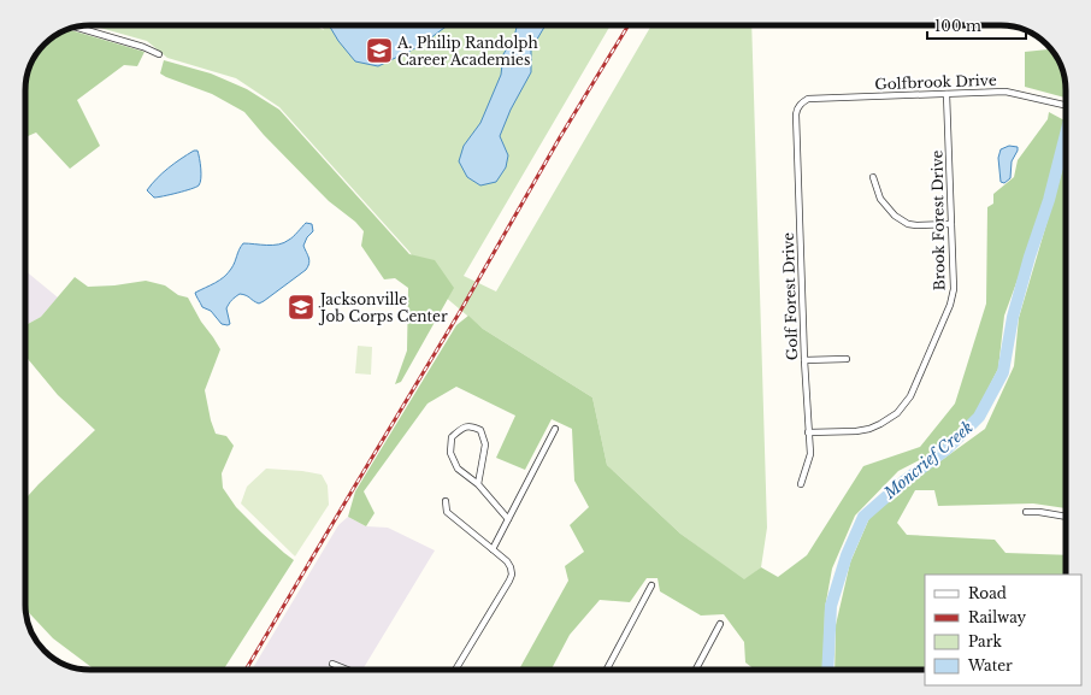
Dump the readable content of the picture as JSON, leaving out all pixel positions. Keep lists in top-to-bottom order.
{
  "streets": {
    "street": ["Golfbrook Drive", "Brook Forest Drive", "Golf Forest Drive"]
  },
  "crossings": [
    ["Golfbrook Drive", "Brook Forest Drive"],
    ["Golfbrook Drive", "Golf Forest Drive"],
    ["Brook Forest Drive", "Golf Forest Drive"]
  ],
  "water": ["Moncrief Creek"],
  "places": {
    "school or university": ["A. Philip Randolph Career Academies", "Jacksonville Job Corps Center"]
  },
  "legend": [
    "Road",
    "Railway",
    "Park",
    "Water"
  ],
  "scale_bar": "100 m"
}
